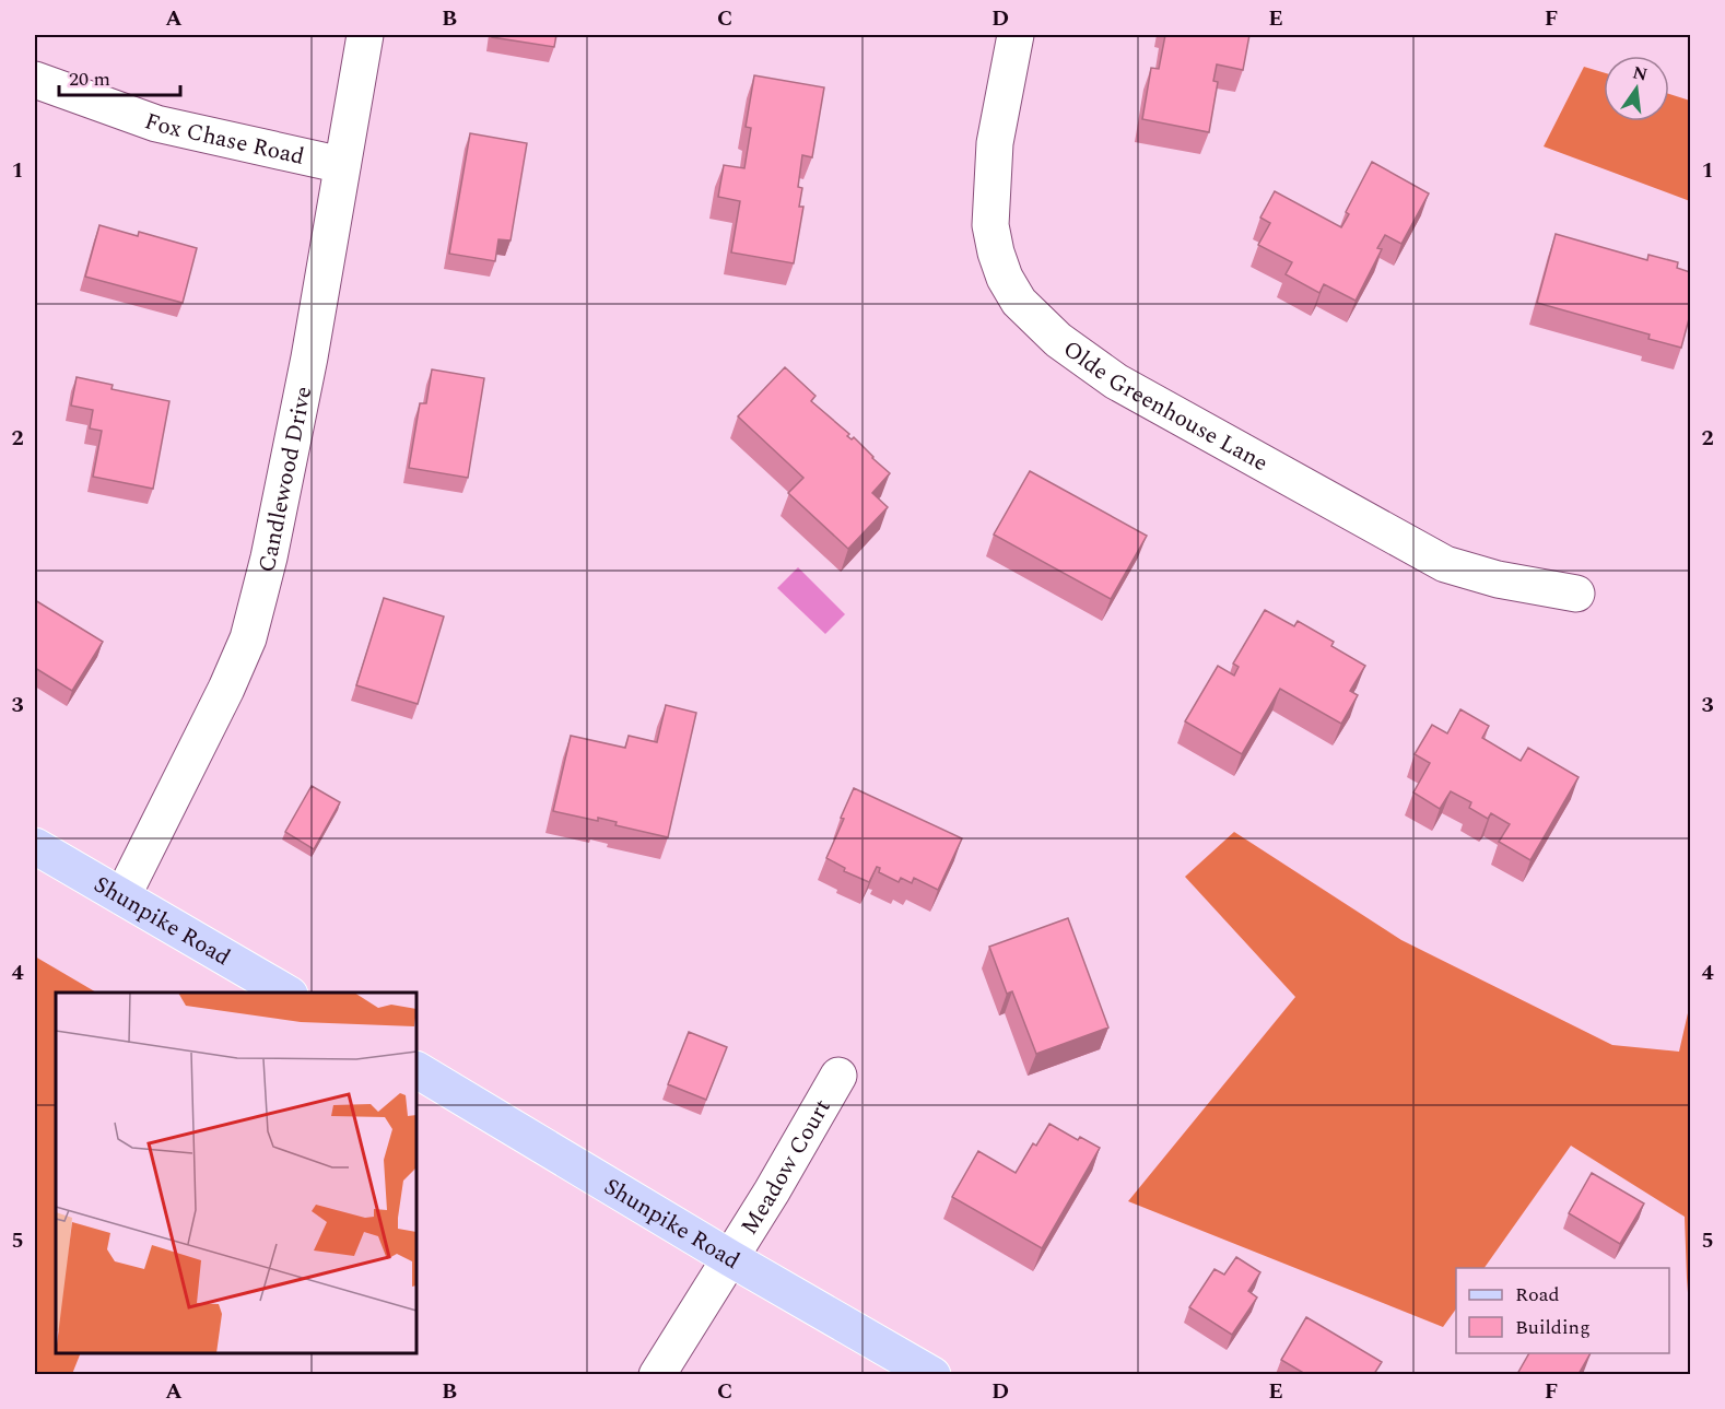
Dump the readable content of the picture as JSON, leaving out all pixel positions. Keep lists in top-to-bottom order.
{
  "streets": {
    "main road": ["Shunpike Road"],
    "street": [
      "Fox Chase Road",
      "Olde Greenhouse Lane",
      "Candlewood Drive",
      "Meadow Court"
    ]
  },
  "crossings": [
    ["Fox Chase Road", "Candlewood Drive"],
    ["Candlewood Drive", "Shunpike Road"],
    ["Shunpike Road", "Meadow Court"]
  ],
  "legend": ["Road", "Building"],
  "scale_bar": "20 m",
  "north": "top",
  "grid": {
    "columns": [
      "A",
      "B",
      "C",
      "D",
      "E",
      "F"
    ],
    "rows": [
      "1",
      "2",
      "3",
      "4",
      "5"
    ]
  }
}
